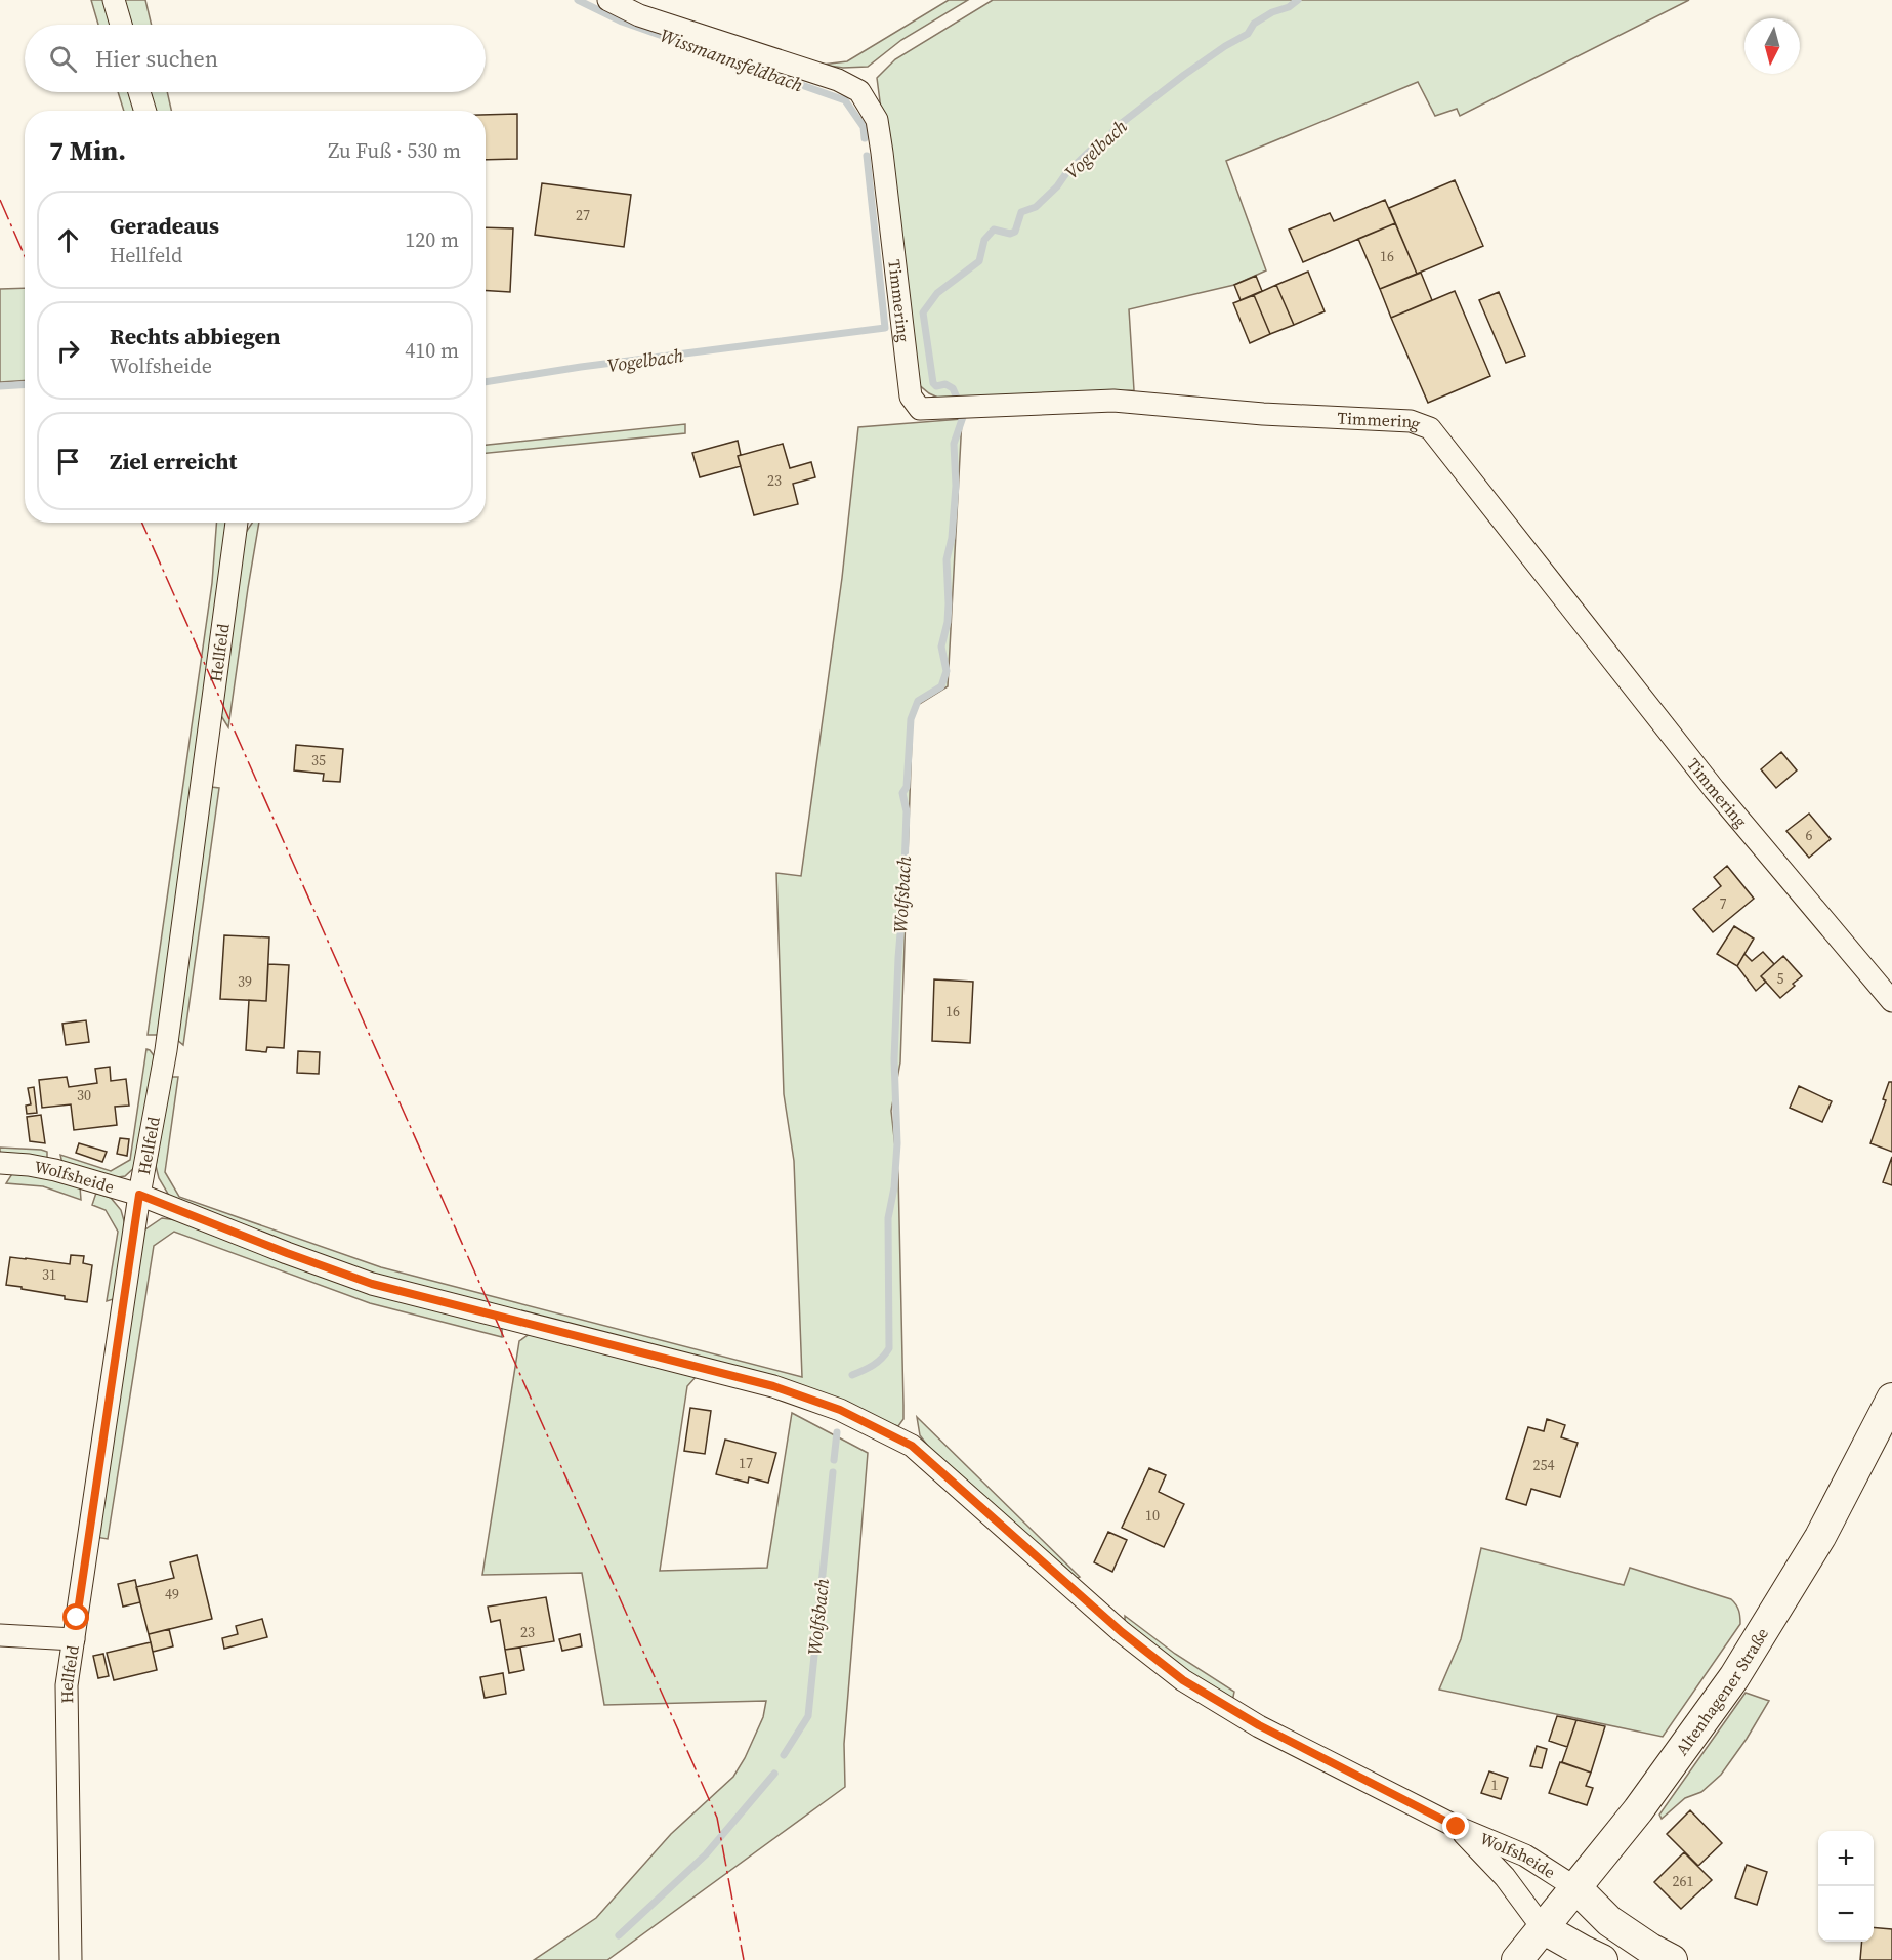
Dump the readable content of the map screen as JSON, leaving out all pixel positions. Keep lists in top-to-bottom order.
{
  "streets": {
    "main road": ["Altenhagener Straße"],
    "street": ["Timmering", "Hellfeld", "Wolfsheide"]
  },
  "crossings": [
    ["Hellfeld", "Wolfsheide"],
    ["Wolfsheide", "Altenhagener Straße"]
  ],
  "water": ["Wissmannsfeldbach", "Vogelbach", "Wolfsbach"],
  "house_numbers": [
    "27",
    "16",
    "23",
    "35",
    "6",
    "7",
    "5",
    "39",
    "16",
    "30",
    "31",
    "17",
    "254",
    "10",
    "49",
    "23",
    "1",
    "261"
  ],
  "north": "bottom",
  "page": {
    "search": "Hier suchen",
    "heading": ["7 Min.", "Zu Fuß · 530 m"],
    "list": [
      ["Geradeaus", "Hellfeld", "120 m"],
      ["Rechts abbiegen", "Wolfsheide", "410 m"],
      "Ziel erreicht"
    ],
    "map_buttons": ["+", "−"]
  }
}
